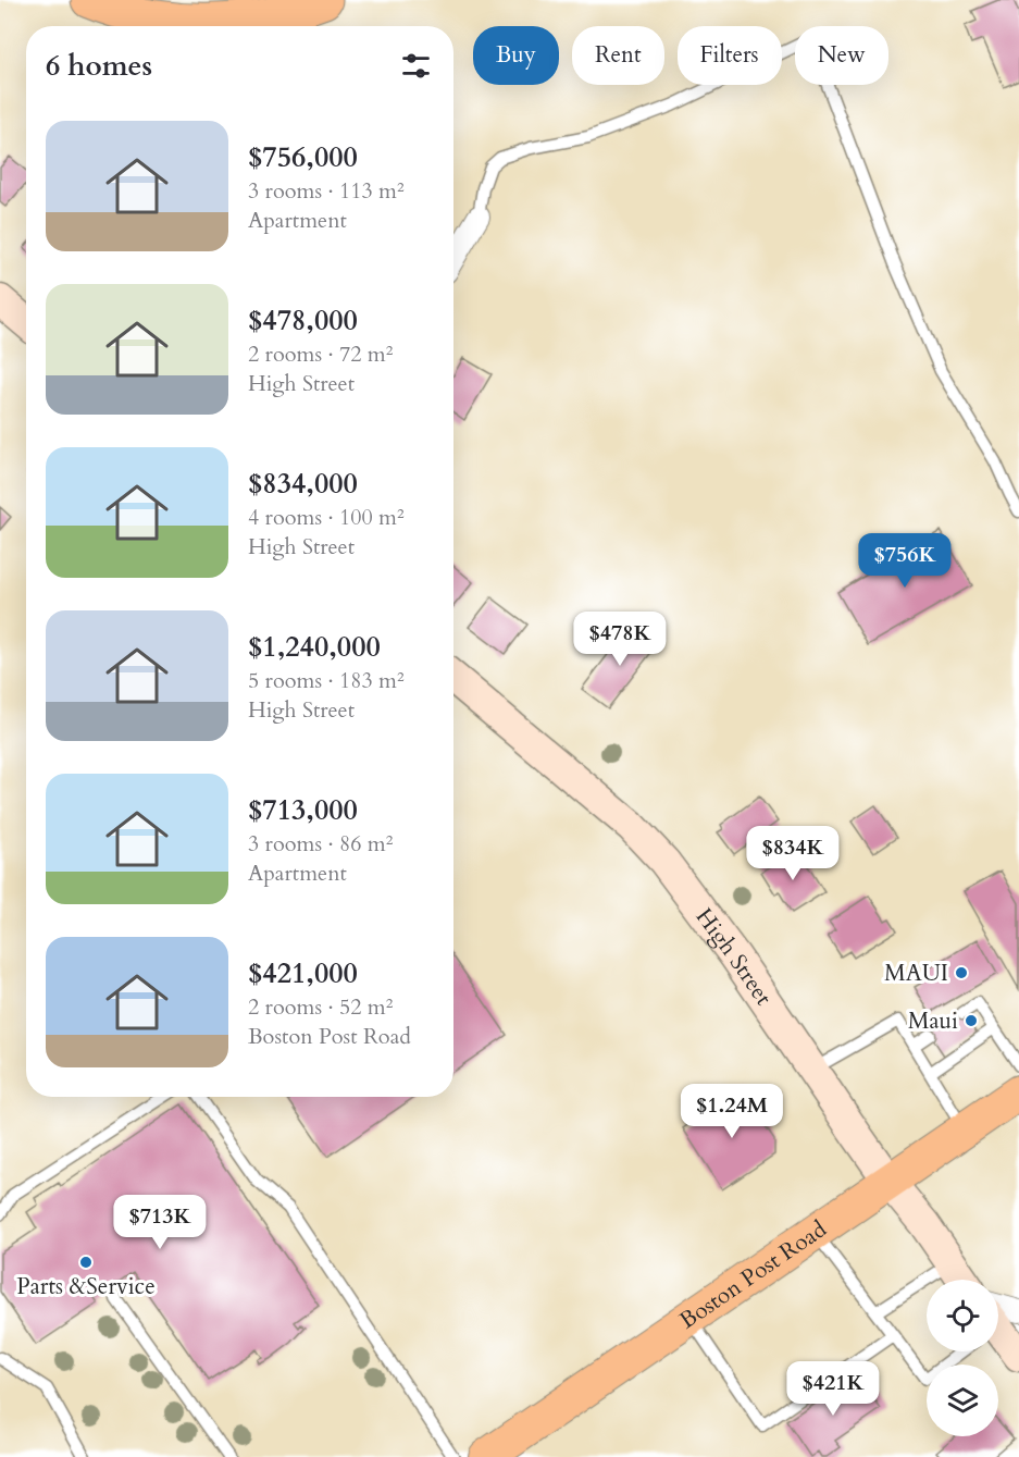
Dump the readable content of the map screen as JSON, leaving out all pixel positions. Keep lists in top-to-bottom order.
{
  "streets": {
    "main road": ["High Street", "Boston Post Road"]
  },
  "crossings": [
    ["High Street", "Boston Post Road"]
  ],
  "places": ["MAUI", "Maui", "Parts &Service"],
  "page": {
    "chip": [
      "Buy",
      "Rent",
      "Filters",
      "New"
    ],
    "heading": "6 homes",
    "list": [
      {
        "name": "$756,000",
        "note": "3 rooms · 113 m² · Apartment"
      },
      {
        "name": "$478,000",
        "note": "2 rooms · 72 m² · High Street"
      },
      {
        "name": "$834,000",
        "note": "4 rooms · 100 m² · High Street"
      },
      {
        "name": "$1,240,000",
        "note": "5 rooms · 183 m² · High Street"
      },
      {
        "name": "$713,000",
        "note": "3 rooms · 86 m² · Apartment"
      },
      {
        "name": "$421,000",
        "note": "2 rooms · 52 m² · Boston Post Road"
      }
    ],
    "price": [
      "$756K",
      "$478K",
      "$834K",
      "$1.24M",
      "$713K",
      "$421K"
    ]
  }
}
